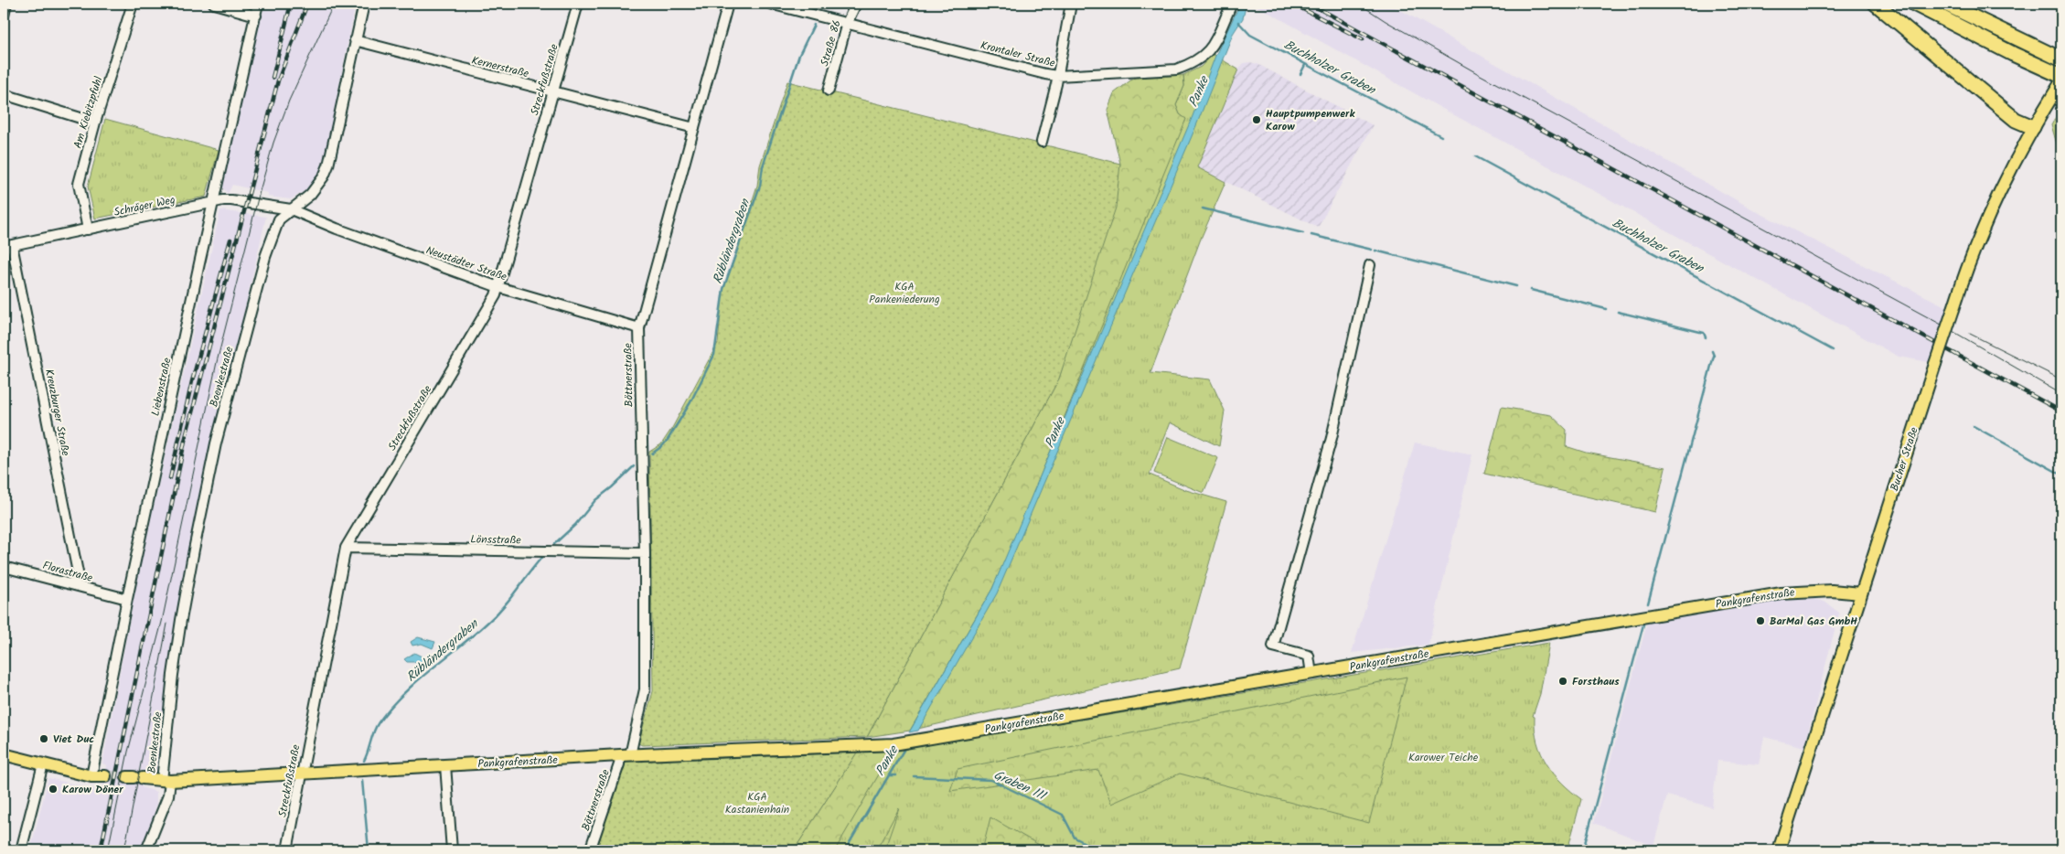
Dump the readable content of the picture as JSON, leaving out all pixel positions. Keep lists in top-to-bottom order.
{
  "streets": {
    "main road": ["Bucher Straße", "Pankgrafenstraße"],
    "street": [
      "Straße 86",
      "Krontaler Straße",
      "Kernerstraße",
      "Streckfußstraße",
      "Am Kiebitzpfuhl",
      "Schräger Weg",
      "Neustädter Straße",
      "Böttnerstraße",
      "Boenkestraße",
      "Liebenstraße",
      "Kreuzburger Straße",
      "Lönsstraße",
      "Florastraße"
    ]
  },
  "crossings": [
    ["Straße 86", "Krontaler Straße"],
    ["Kernerstraße", "Streckfußstraße"],
    ["Kernerstraße", "Böttnerstraße"],
    ["Kernerstraße", "Boenkestraße"],
    ["Streckfußstraße", "Neustädter Straße"],
    ["Streckfußstraße", "Lönsstraße"],
    ["Streckfußstraße", "Pankgrafenstraße"],
    ["Am Kiebitzpfuhl", "Schräger Weg"],
    ["Schräger Weg", "Neustädter Straße"],
    ["Schräger Weg", "Boenkestraße"],
    ["Schräger Weg", "Liebenstraße"],
    ["Schräger Weg", "Kreuzburger Straße"],
    ["Neustädter Straße", "Böttnerstraße"],
    ["Neustädter Straße", "Boenkestraße"],
    ["Böttnerstraße", "Lönsstraße"],
    ["Böttnerstraße", "Pankgrafenstraße"],
    ["Boenkestraße", "Pankgrafenstraße"],
    ["Liebenstraße", "Florastraße"],
    ["Kreuzburger Straße", "Florastraße"],
    ["Bucher Straße", "Pankgrafenstraße"]
  ],
  "water": [
    "Buchholzer Graben",
    "Panke",
    "Rübländergraben",
    "Graben 111"
  ],
  "parks": ["KGA Pankeniederung", "Karower Teiche", "KGA Kastanienhain"],
  "places": [
    "Hauptpumpenwerk Karow",
    "BarMal Gas GmbH",
    "Forsthaus",
    "Viet Duc",
    "Karow Döner"
  ]
}
